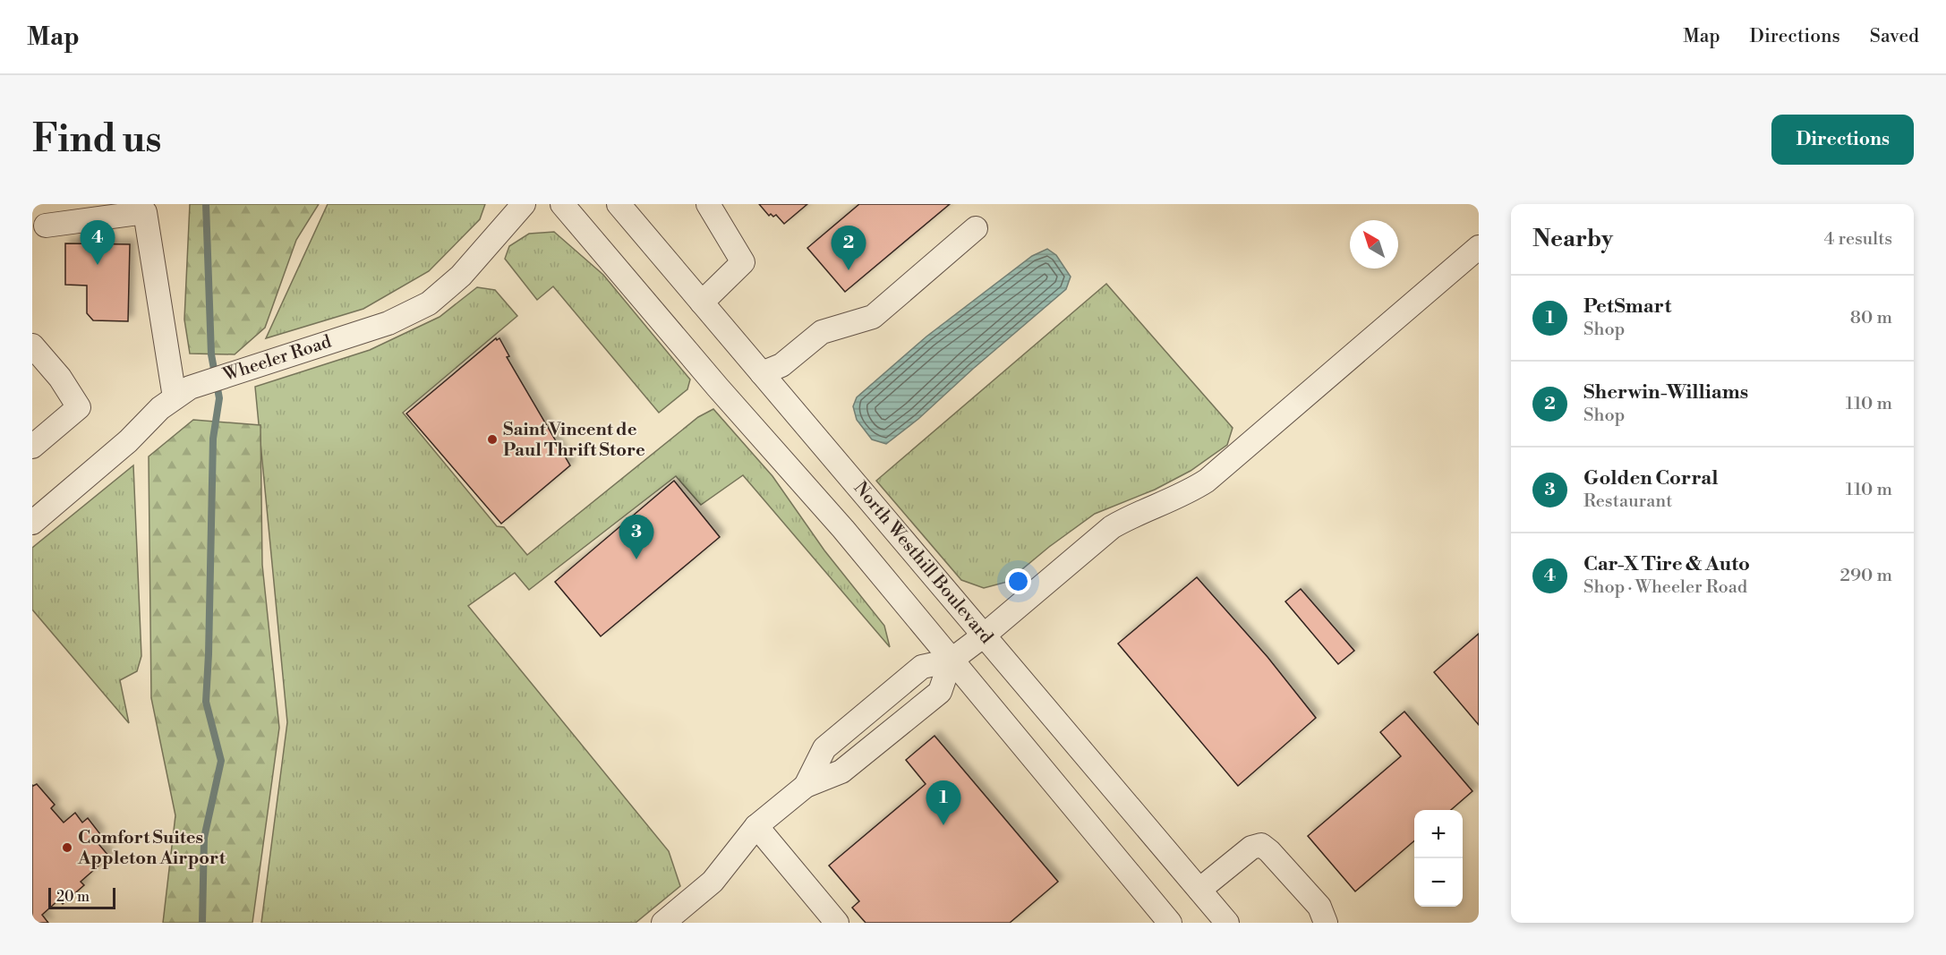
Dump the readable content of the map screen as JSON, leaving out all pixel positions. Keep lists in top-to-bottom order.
{
  "streets": {
    "street": ["Wheeler Road", "North Westhill Boulevard"]
  },
  "places": ["Saint Vincent de Paul Thrift Store", "Comfort Suites Appleton Airport"],
  "scale_bar": "20 m",
  "north": "top left",
  "page": {
    "header": "Map",
    "nav": ["Map", "Directions", "Saved"],
    "buttons": "Directions",
    "title": "Find us",
    "heading": ["Nearby", "4 results"],
    "pins": [
      "4",
      "2",
      "3",
      "1"
    ],
    "list": [
      {
        "mark": "1",
        "name": "PetSmart",
        "note": "Shop",
        "value": "80 m"
      },
      {
        "mark": "2",
        "name": "Sherwin-Williams",
        "note": "Shop",
        "value": "110 m"
      },
      {
        "mark": "3",
        "name": "Golden Corral",
        "note": "Restaurant",
        "value": "110 m"
      },
      {
        "mark": "4",
        "name": "Car-X Tire & Auto",
        "note": "Shop · Wheeler Road",
        "value": "290 m"
      }
    ],
    "map_buttons": ["+", "−"],
    "scale": "20 m"
  }
}
